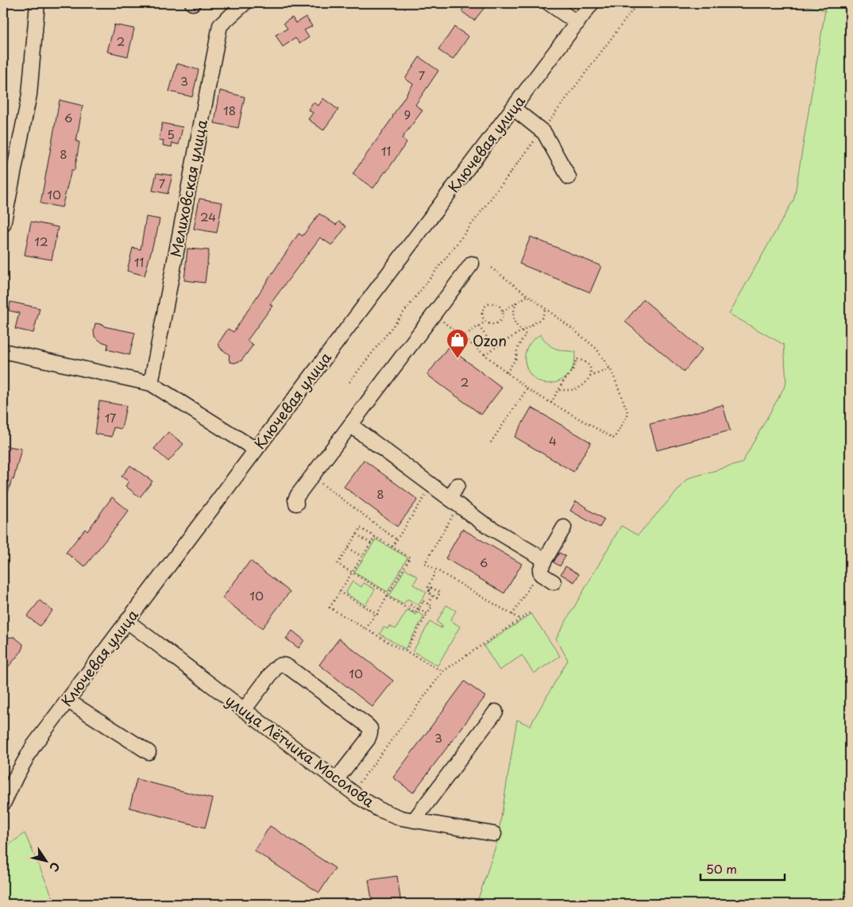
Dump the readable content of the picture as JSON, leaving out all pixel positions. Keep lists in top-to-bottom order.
{
  "streets": {
    "street": ["Ключевая улица", "Мелиховская улица", "улица Лётчика Мосолова"]
  },
  "crossings": [
    ["Ключевая улица", "улица Лётчика Мосолова"]
  ],
  "places": {
    "shop": ["Ozon"]
  },
  "house_numbers": [
    "2",
    "7",
    "3",
    "18",
    "9",
    "6",
    "5",
    "11",
    "8",
    "7",
    "10",
    "24",
    "12",
    "11",
    "2",
    "17",
    "4",
    "8",
    "6",
    "10",
    "10",
    "3"
  ],
  "scale_bar": "50 m",
  "north": "bottom right"
}
